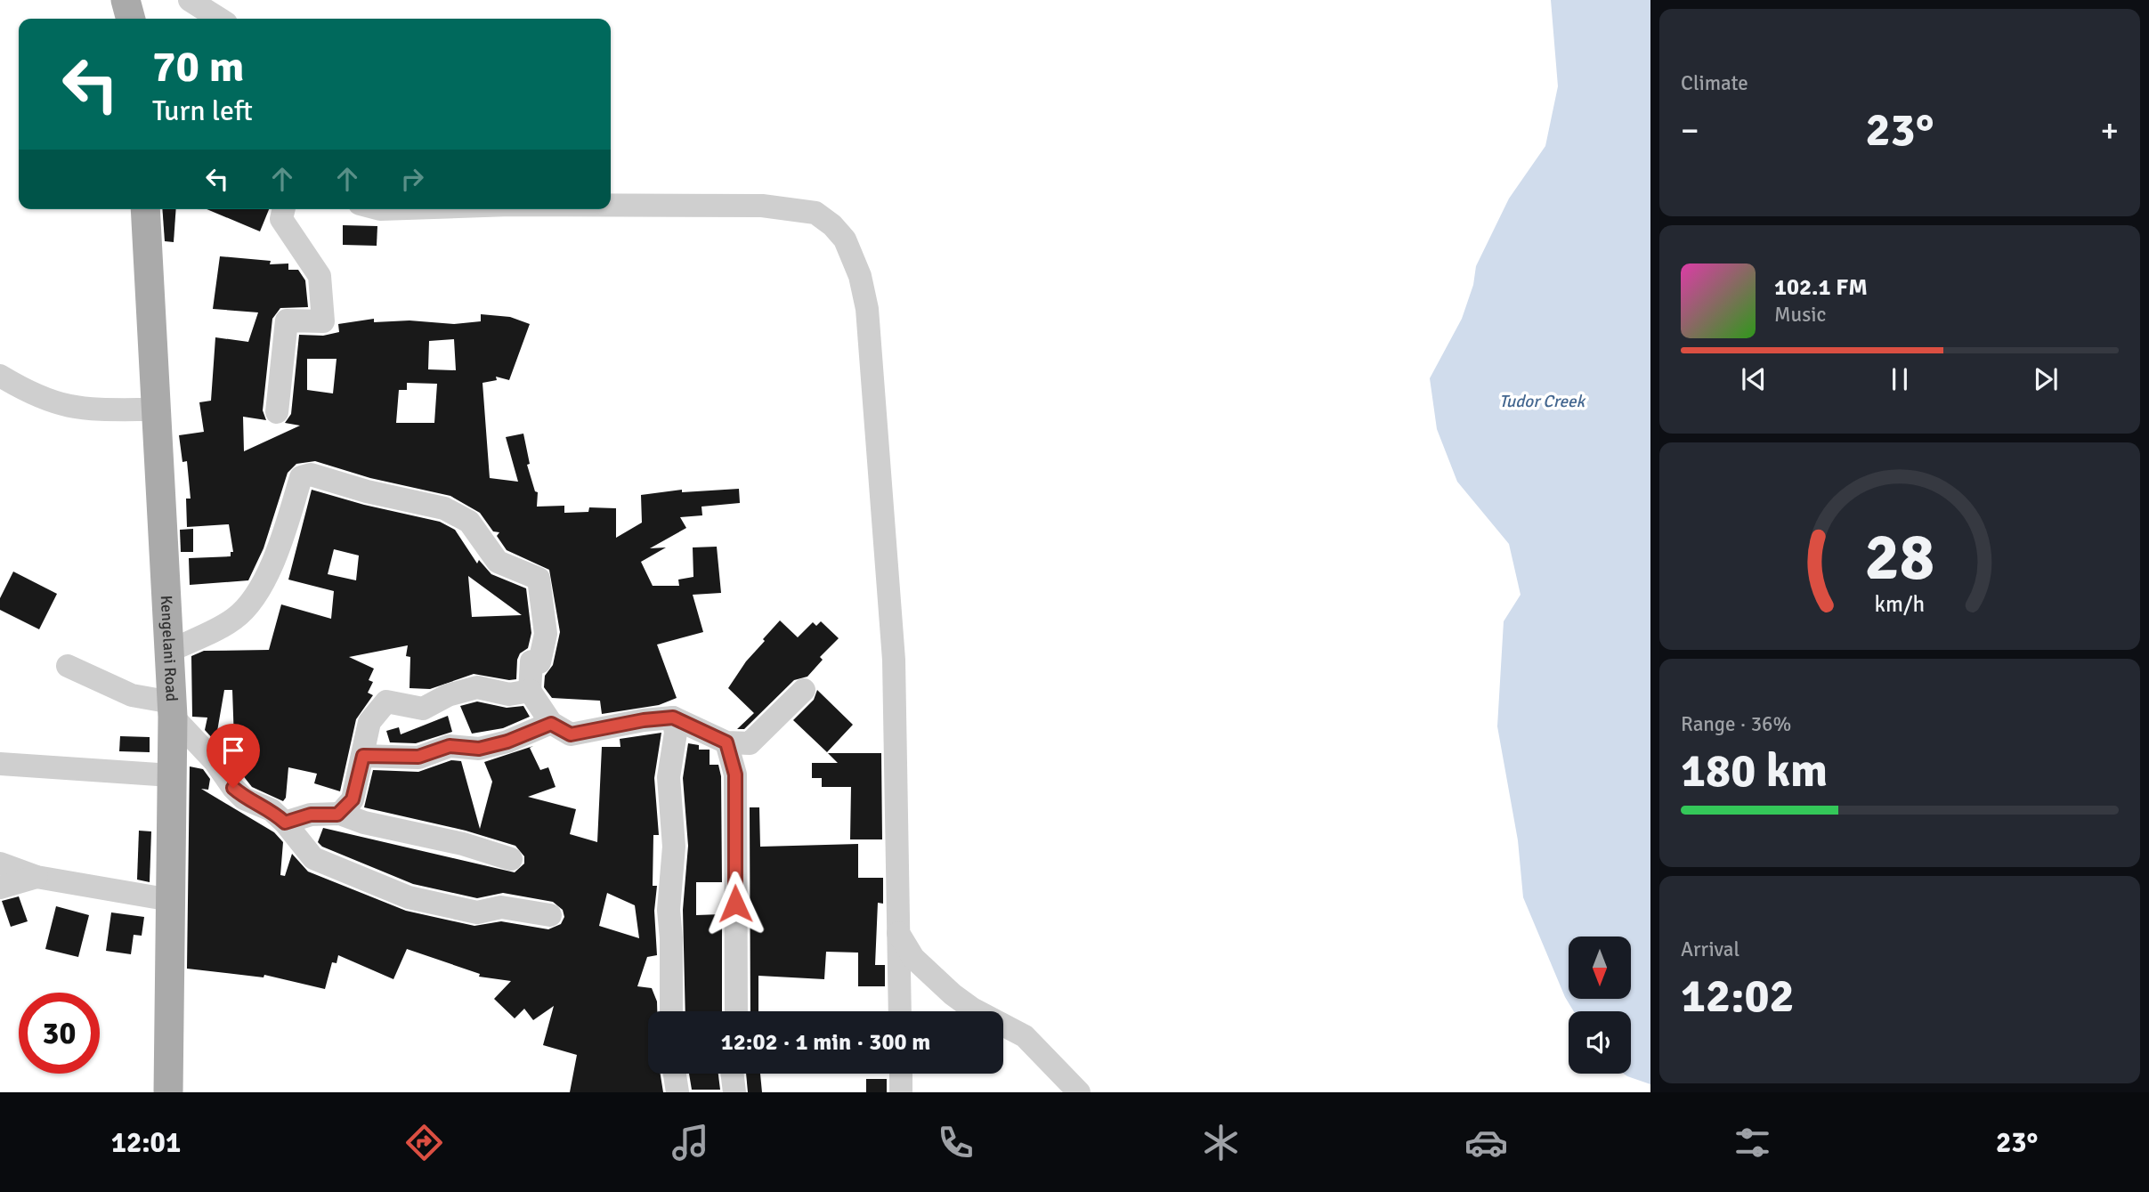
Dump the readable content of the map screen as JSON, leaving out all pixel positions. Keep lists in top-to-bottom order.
{
  "streets": {
    "main road": ["Kengelani Road"]
  },
  "water": ["Tudor Creek"],
  "north": "bottom",
  "page": {
    "tile": [
      "Climate",
      ["Range · 36%", "180 km"],
      ["Arrival", "12:02"]
    ],
    "turn": ["70 m", "Turn left"],
    "heat": ["−", "23°", "+"],
    "song": ["102.1 FM", "Music"],
    "limit": "30",
    "trip": "12:02 · 1 min · 300 m",
    "tabs": ["12:01", "23°"],
    "gauge": ["28", "km/h"]
  }
}
